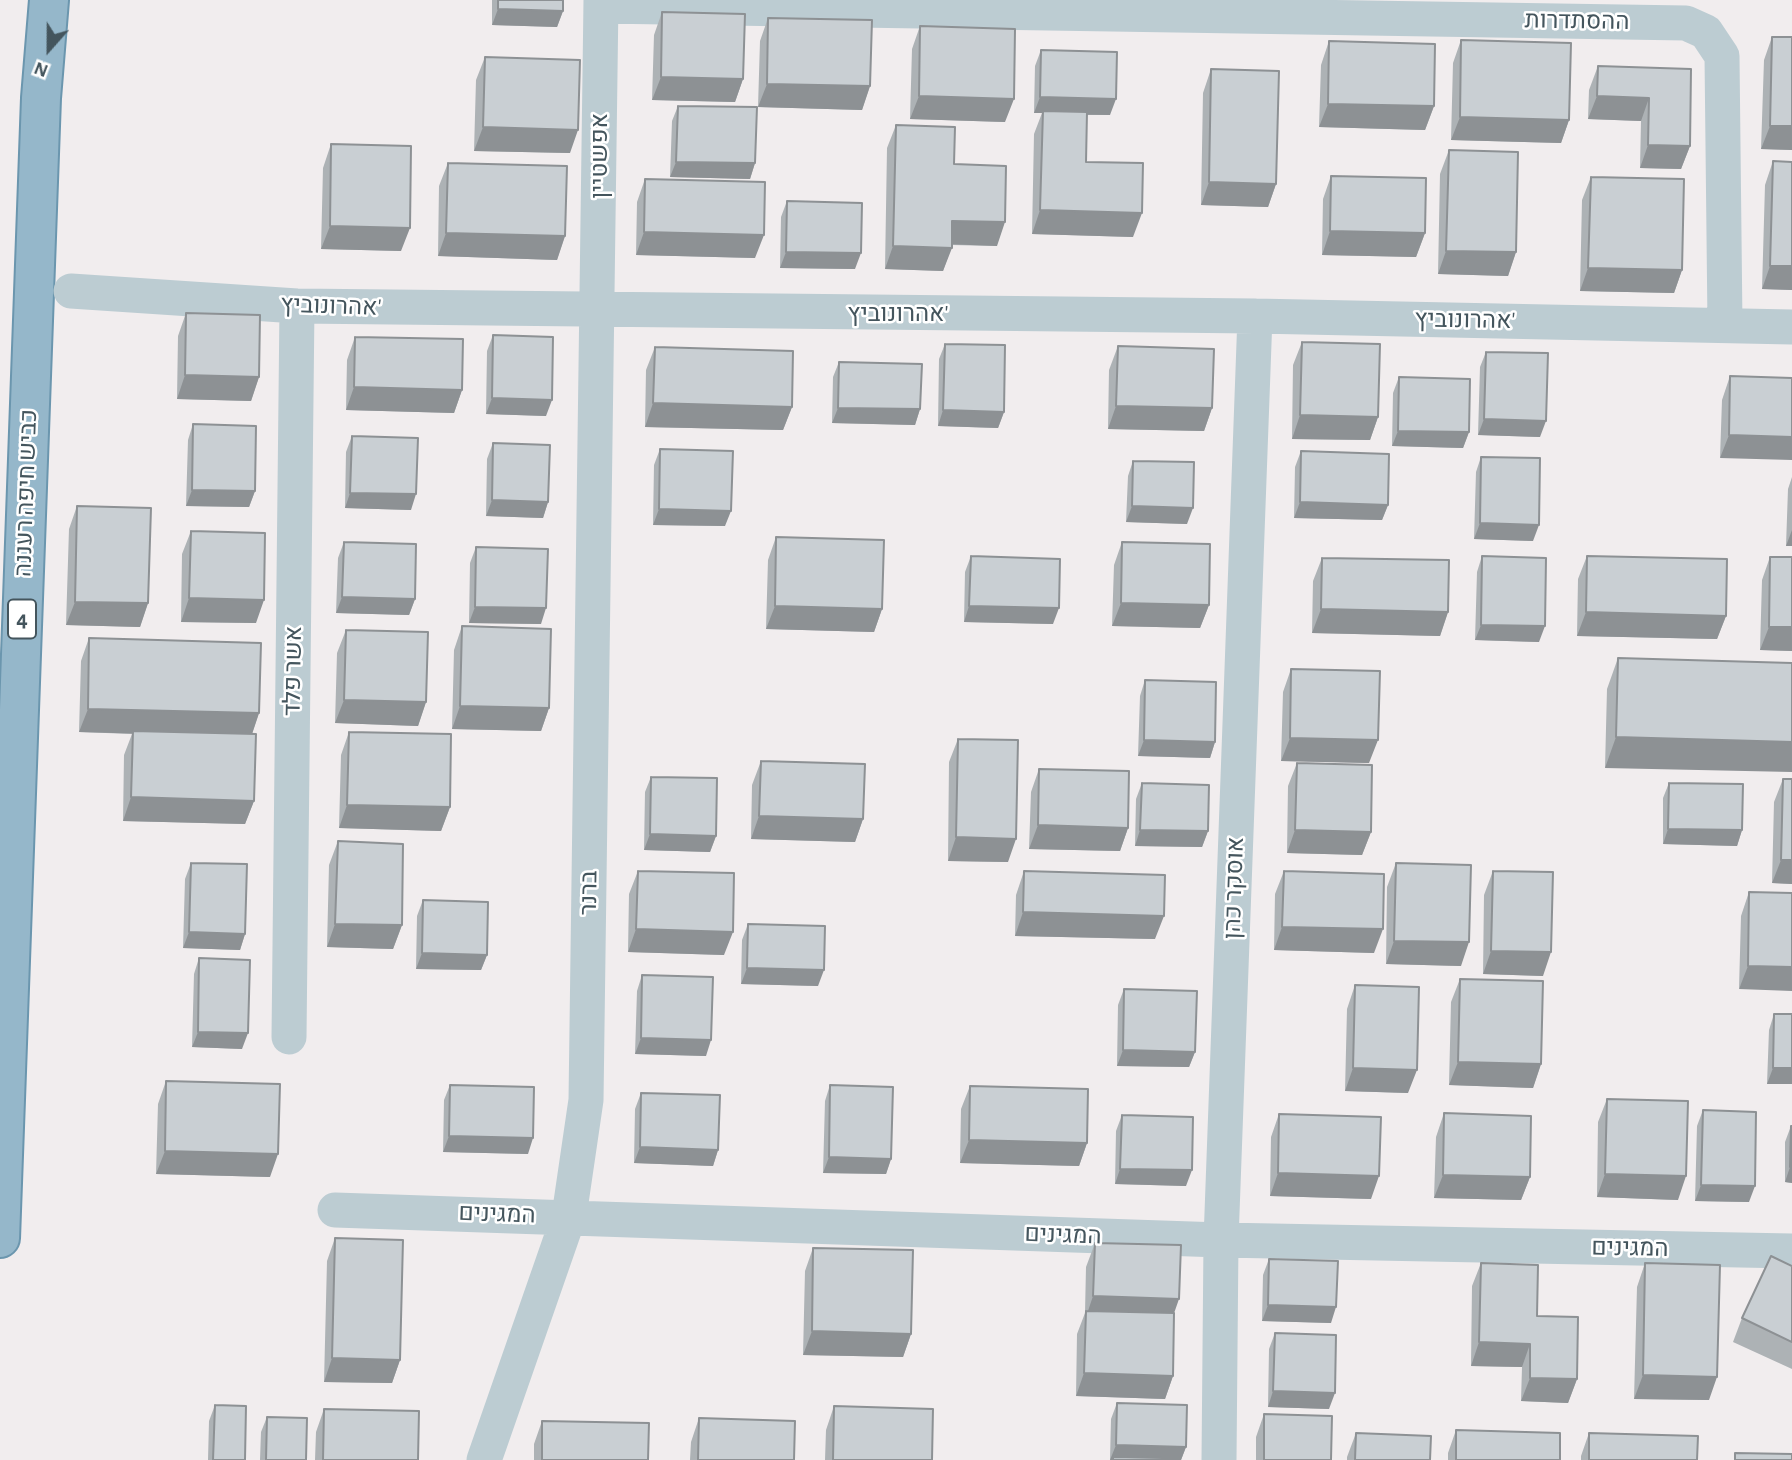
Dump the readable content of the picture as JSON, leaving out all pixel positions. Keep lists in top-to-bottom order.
{
  "streets": {
    "highway": ["כביש חיפה רעננה", "4"],
    "street": [
      "ההסתדרות",
      "אפשטיין",
      "אהרונוביץ'",
      "אשר פלד",
      "אוסקר כהן",
      "ברנר",
      "המגינים"
    ]
  },
  "crossings": [
    ["ההסתדרות", "אפשטיין"],
    ["ההסתדרות", "אהרונוביץ'"],
    ["אפשטיין", "אהרונוביץ'"],
    ["אפשטיין", "ברנר"],
    ["אהרונוביץ'", "אשר פלד"],
    ["אהרונוביץ'", "אוסקר כהן"],
    ["אהרונוביץ'", "ברנר"],
    ["אוסקר כהן", "המגינים"],
    ["ברנר", "המגינים"]
  ],
  "north": "bottom"
}
